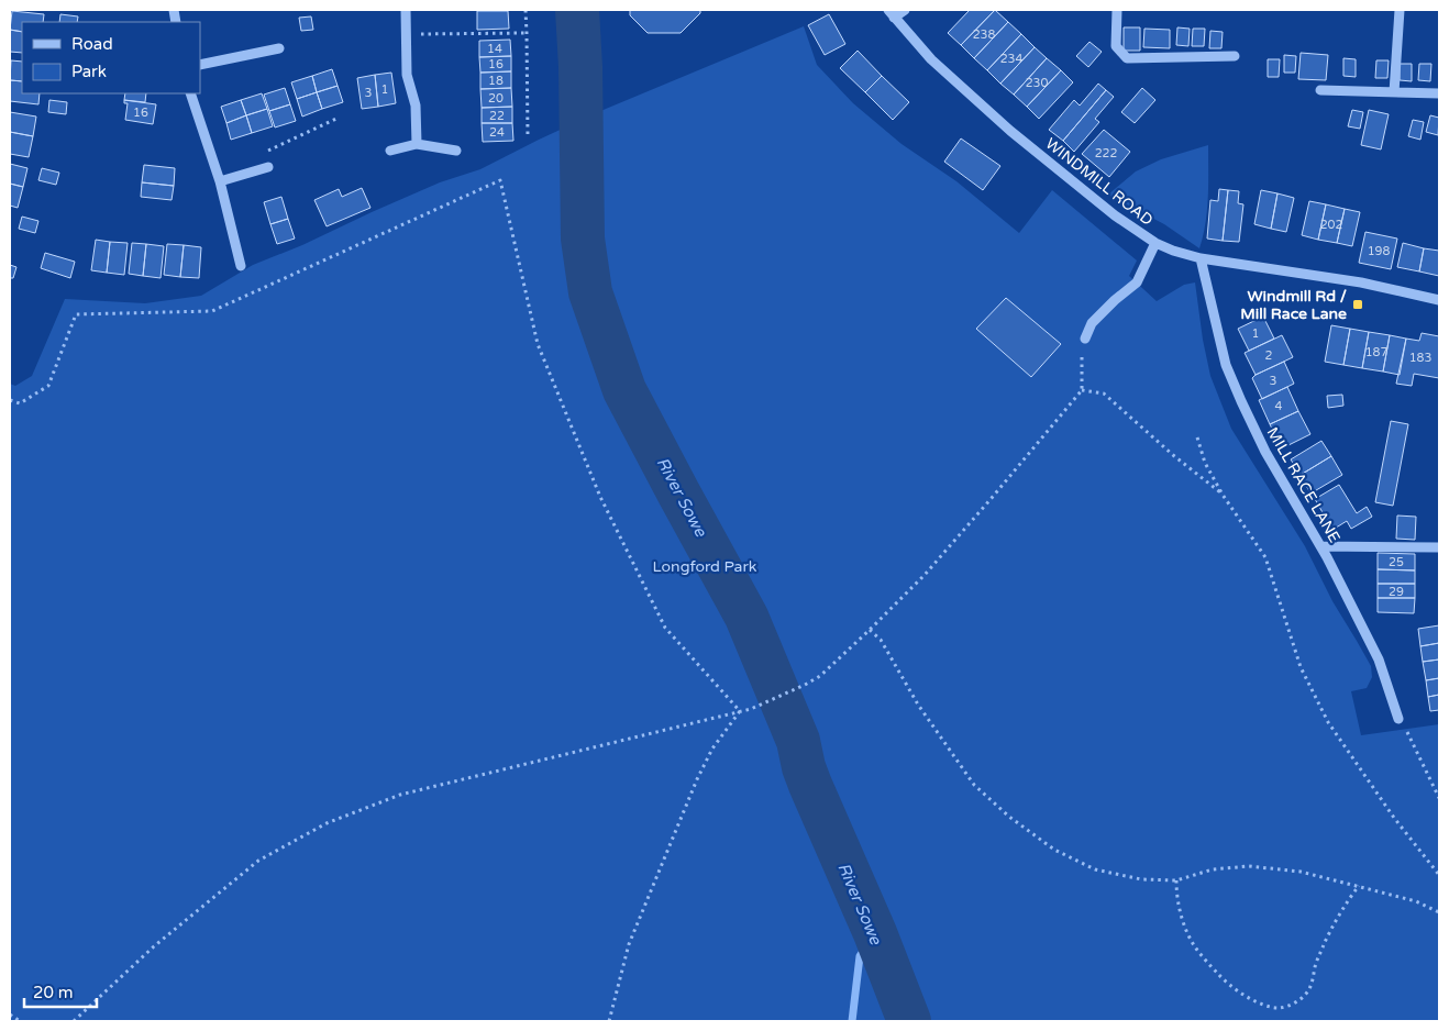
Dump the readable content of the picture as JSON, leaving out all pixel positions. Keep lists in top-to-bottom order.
{
  "streets": {
    "street": ["WINDMILL ROAD", "MILL RACE LANE"]
  },
  "crossings": [
    ["WINDMILL ROAD", "MILL RACE LANE"]
  ],
  "water": ["River Sowe"],
  "parks": ["Longford Park"],
  "places": {
    "transit": ["Windmill Rd / Mill Race Lane"]
  },
  "house_numbers": [
    "238",
    "14",
    "234",
    "16",
    "18",
    "230",
    "1",
    "3",
    "20",
    "16",
    "22",
    "24",
    "222",
    "202",
    "198",
    "1",
    "187",
    "2",
    "183",
    "3",
    "4",
    "25",
    "29"
  ],
  "legend": ["Road", "Park"],
  "scale_bar": "20 m"
}
